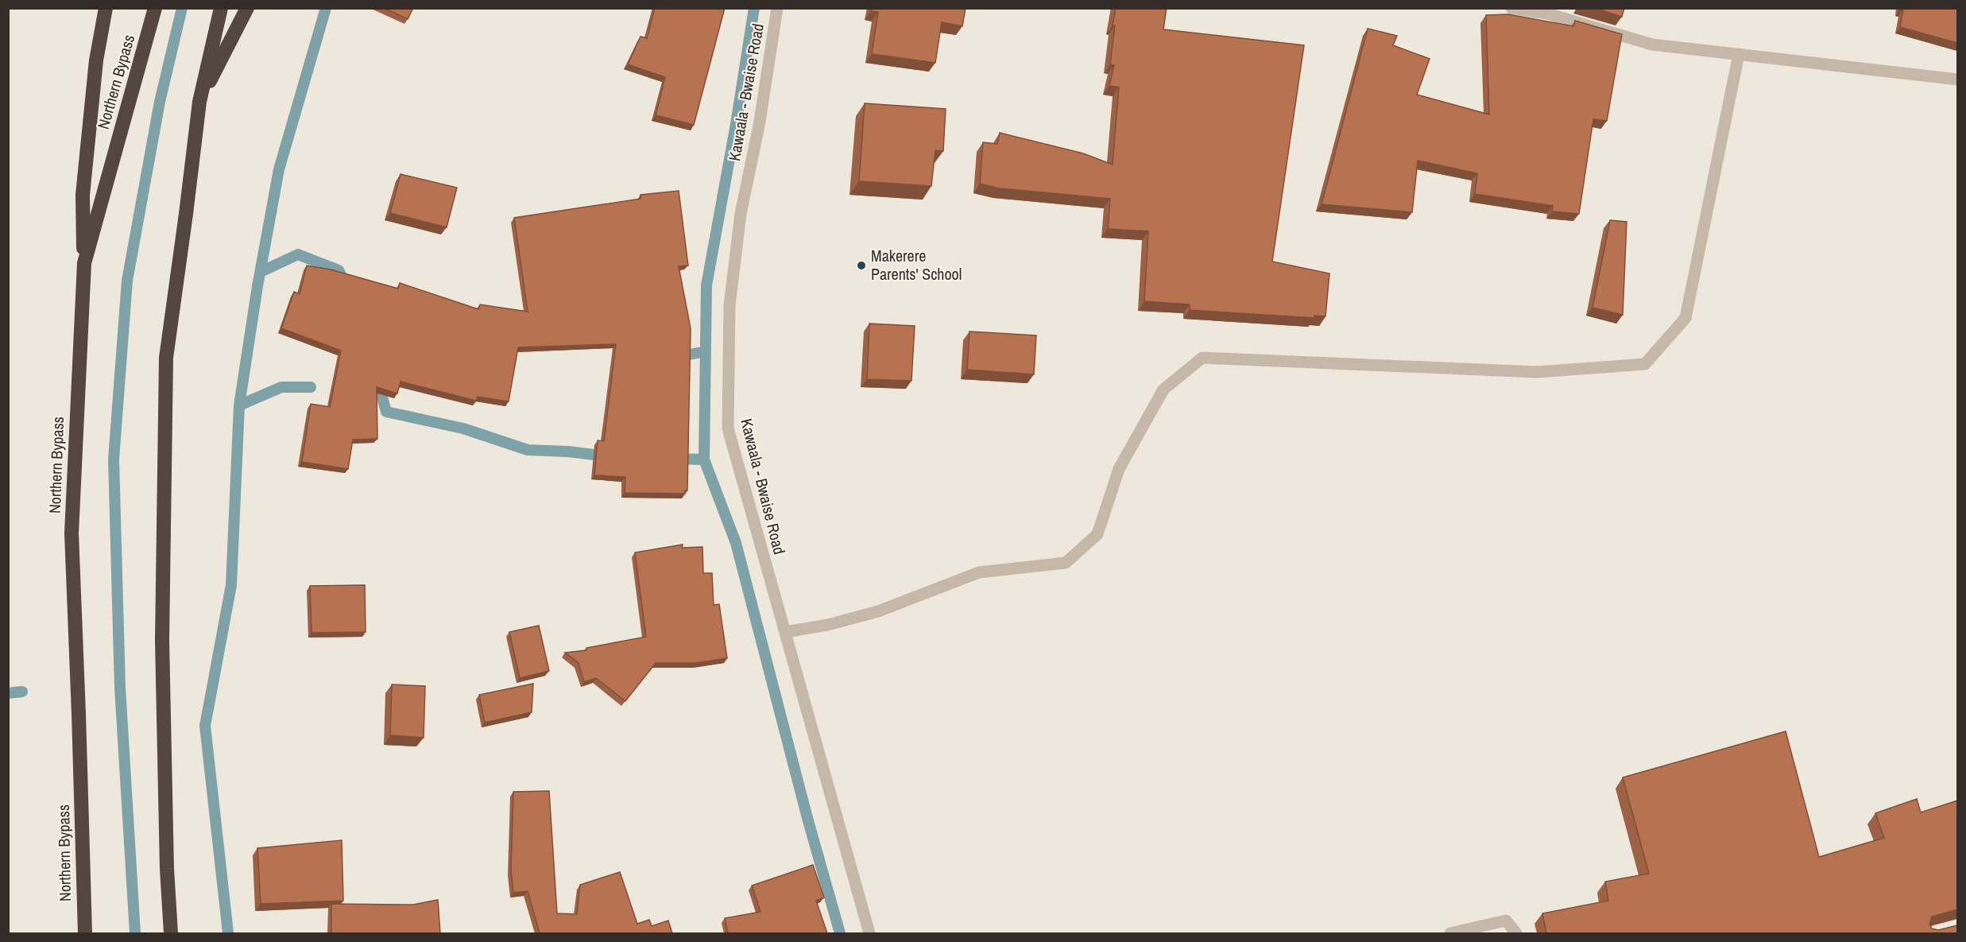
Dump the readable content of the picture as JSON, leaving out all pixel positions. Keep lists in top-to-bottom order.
{
  "streets": {
    "highway": ["Northern Bypass"],
    "street": ["Kawaala - Bwaise Road"]
  },
  "places": ["Makerere Parents' School"]
}
